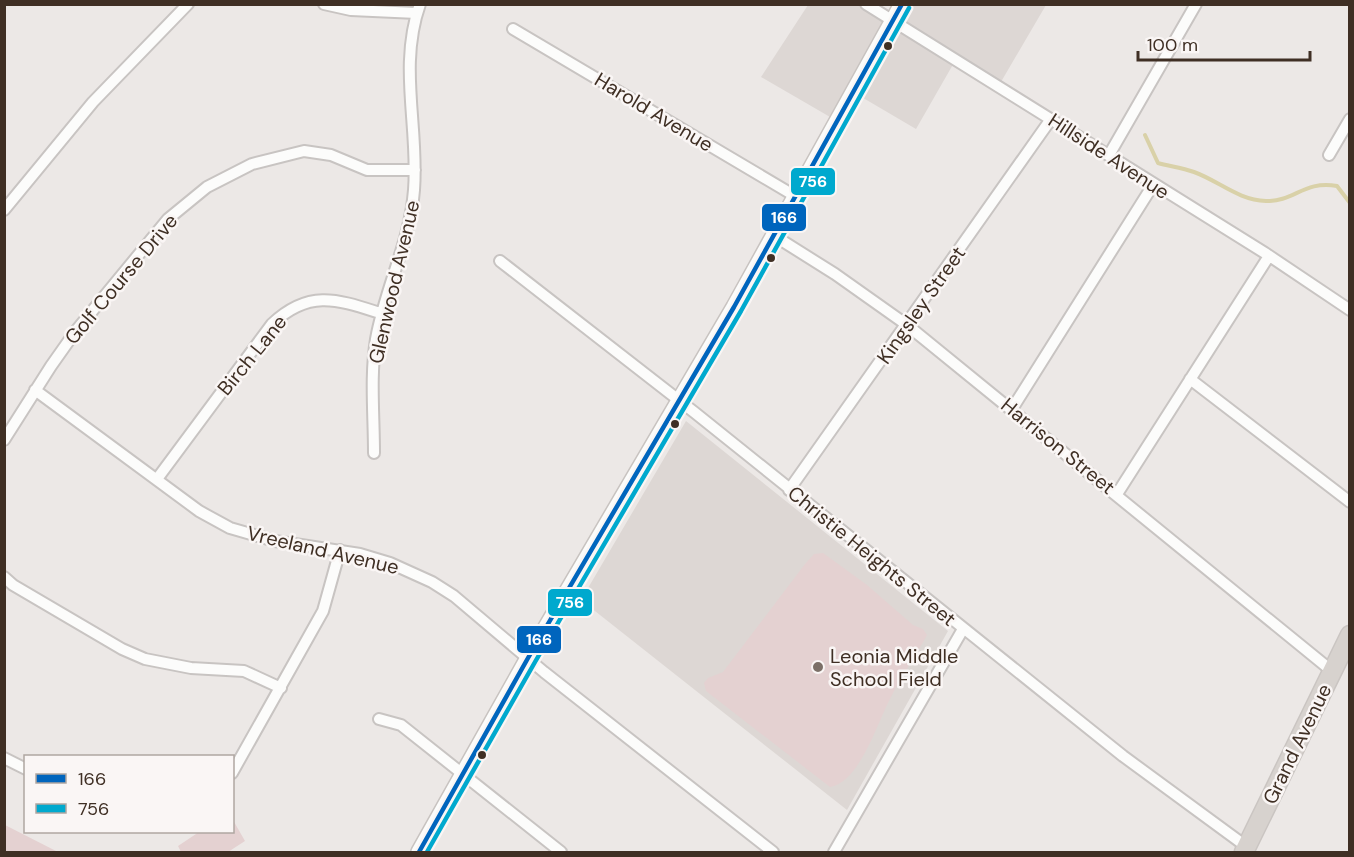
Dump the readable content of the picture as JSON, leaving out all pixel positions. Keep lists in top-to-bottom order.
{
  "streets": {
    "main road": ["Grand Avenue"],
    "street": [
      "Harold Avenue",
      "Hillside Avenue",
      "Golf Course Drive",
      "Glenwood Avenue",
      "Kingsley Street",
      "Birch Lane",
      "Harrison Street",
      "Vreeland Avenue",
      "Christie Heights Street"
    ]
  },
  "crossings": [
    ["Hillside Avenue", "Kingsley Street"],
    ["Golf Course Drive", "Glenwood Avenue"],
    ["Golf Course Drive", "Vreeland Avenue"],
    ["Glenwood Avenue", "Birch Lane"],
    ["Kingsley Street", "Harrison Street"],
    ["Kingsley Street", "Christie Heights Street"],
    ["Birch Lane", "Vreeland Avenue"],
    ["Harrison Street", "Grand Avenue"],
    ["Christie Heights Street", "Grand Avenue"]
  ],
  "places": ["Leonia Middle School Field"],
  "lines": ["transit line 166", "transit line 756"],
  "legend": ["166", "756"],
  "scale_bar": "100 m"
}
